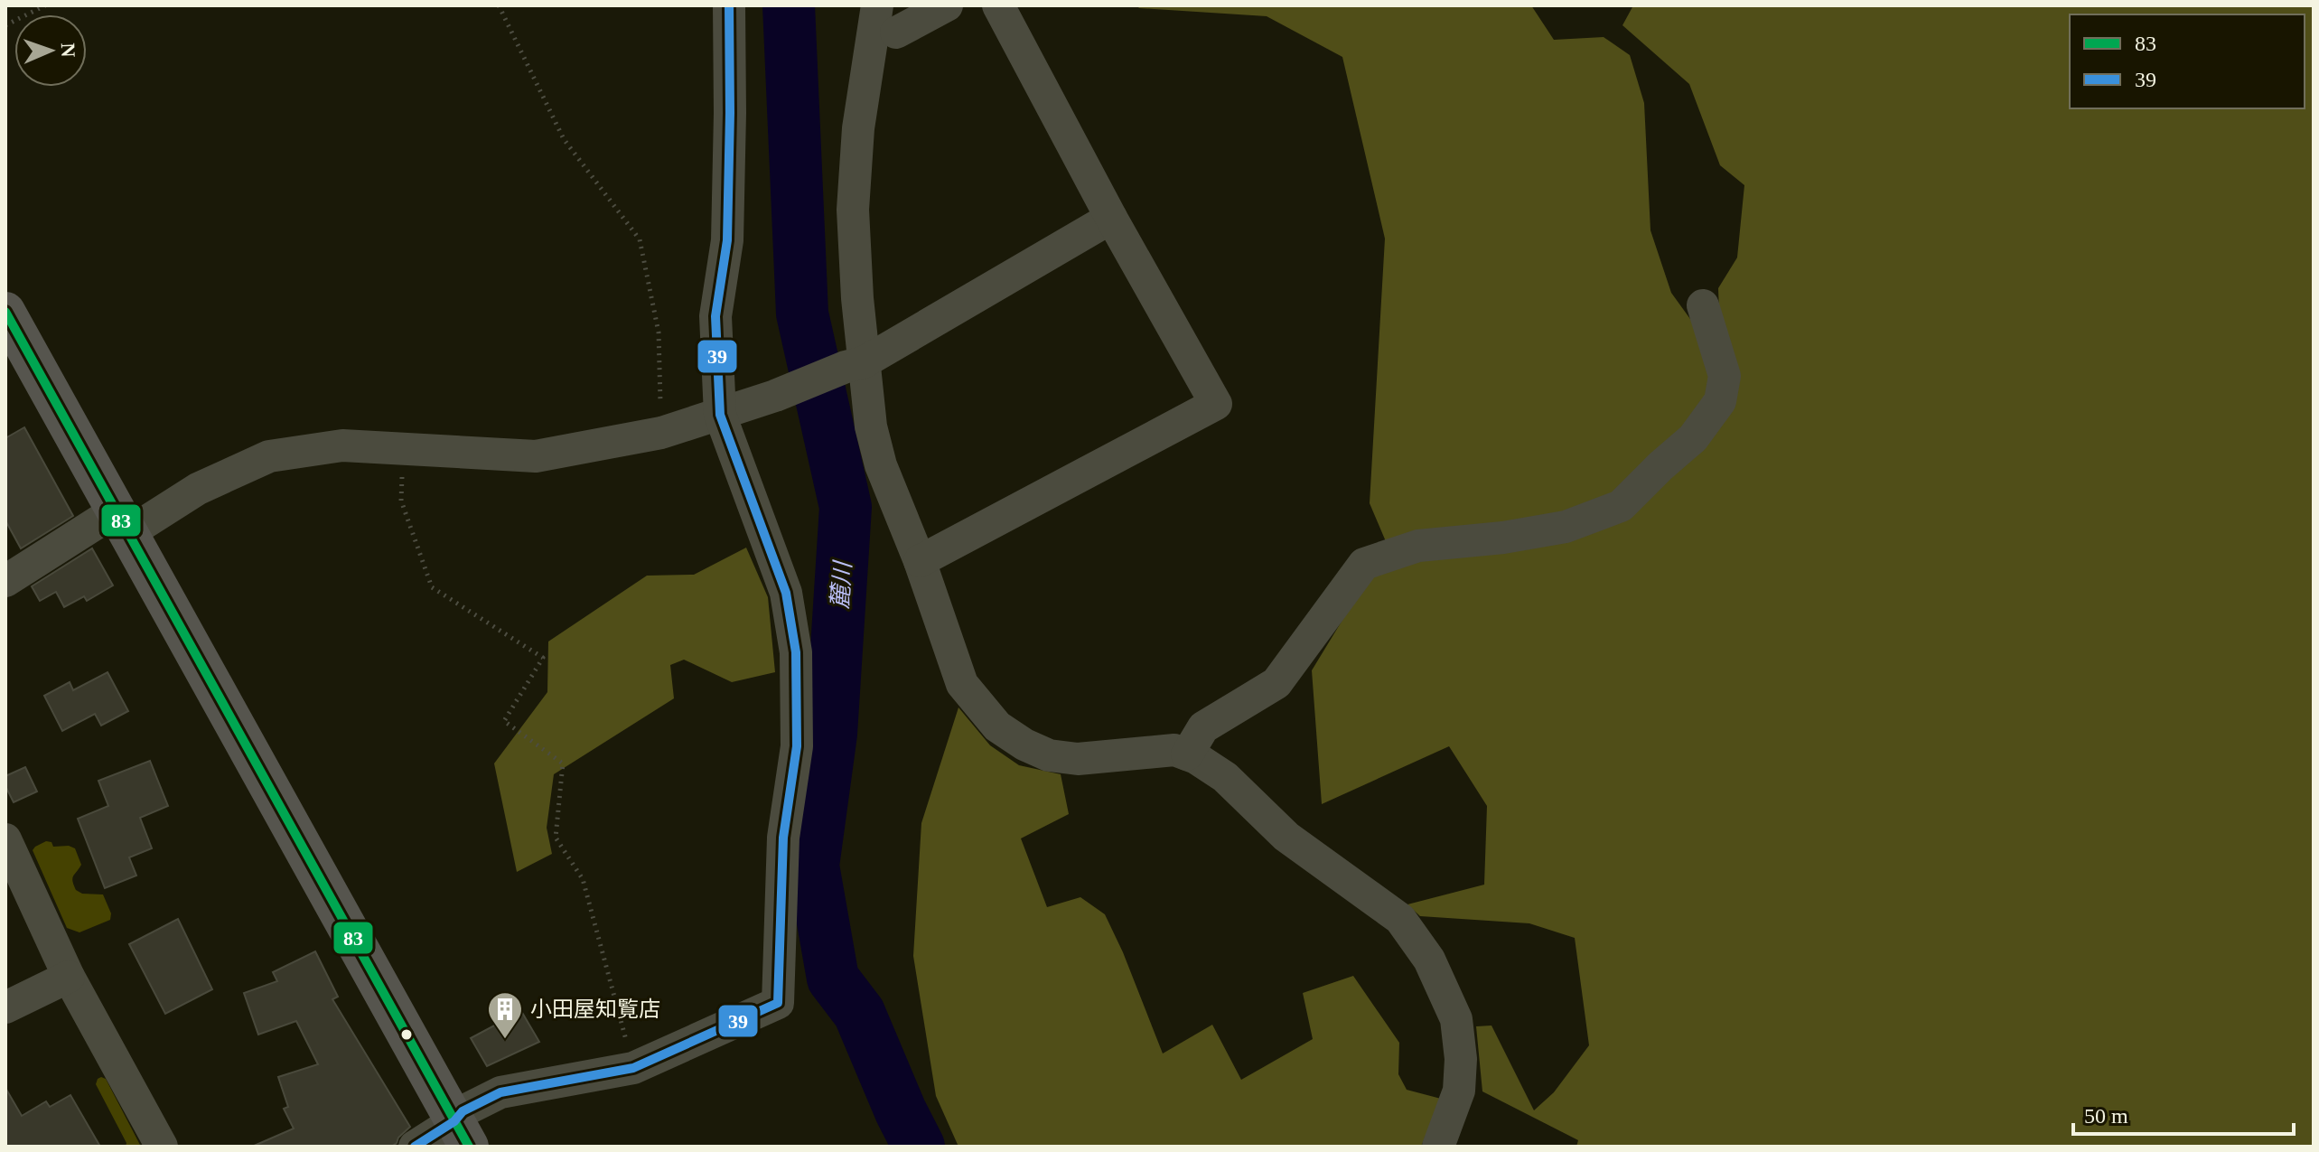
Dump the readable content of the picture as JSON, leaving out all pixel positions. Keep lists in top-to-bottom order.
{
  "water": ["麓川"],
  "places": {
    "building": ["小田屋知覧店"]
  },
  "lines": ["transit line 39", "transit line 83"],
  "legend": ["83", "39"],
  "scale_bar": "50 m",
  "north": "right"
}
